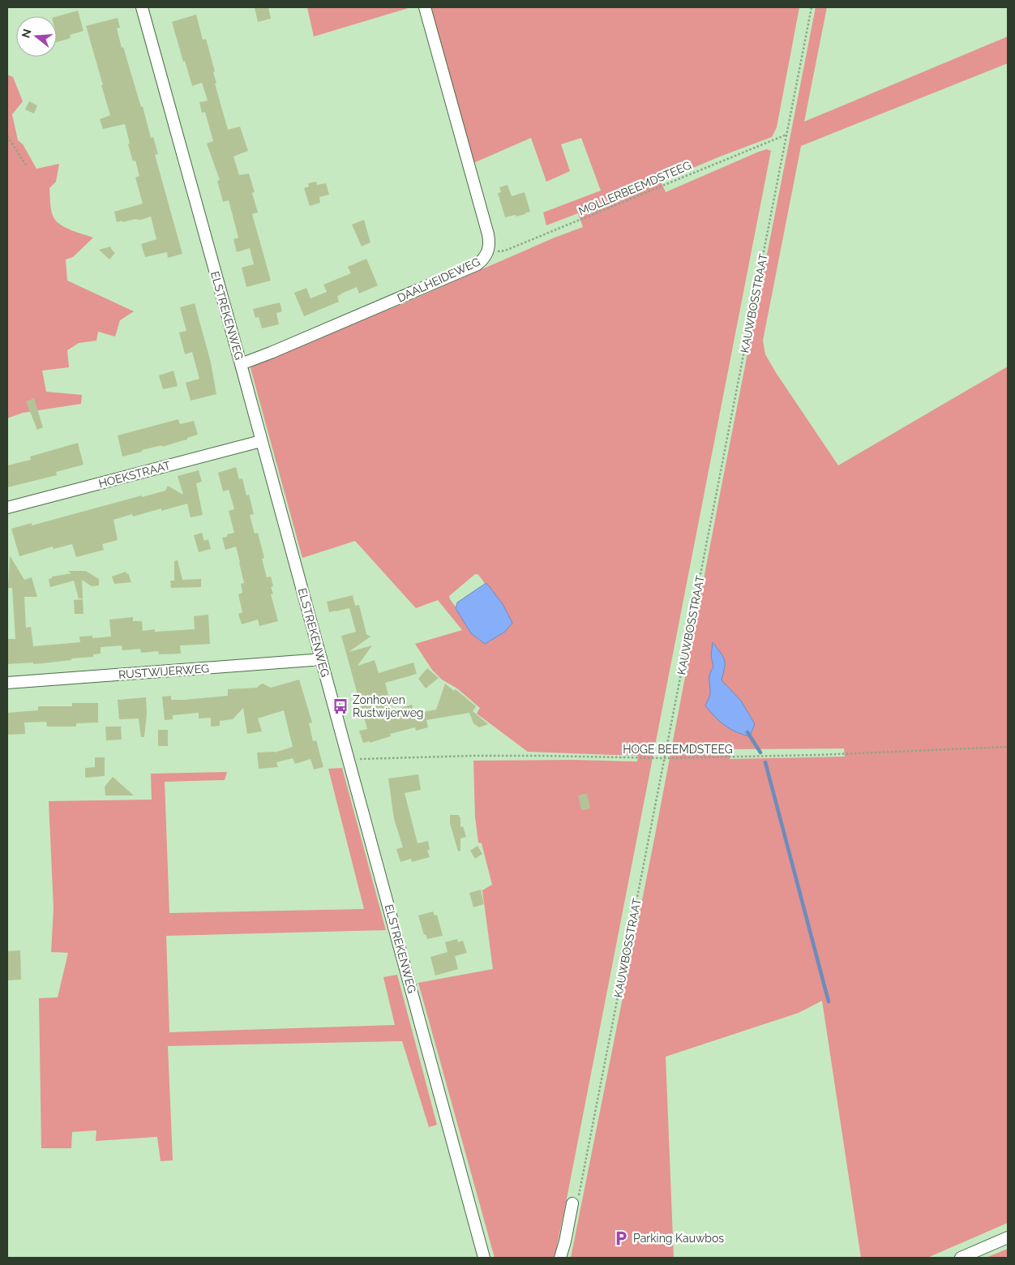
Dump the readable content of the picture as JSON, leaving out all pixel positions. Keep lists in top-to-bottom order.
{
  "streets": {
    "street": [
      "DAALHEIDEWEG",
      "ELSTREKENWEG",
      "HOEKSTRAAT",
      "RUSTWIJERWEG"
    ],
    "path": ["MOLLERBEEMDSTEEG", "KAUWBOSSTRAAT", "HOGE BEEMDSTEEG"]
  },
  "crossings": [
    ["MOLLERBEEMDSTEEG", "DAALHEIDEWEG"],
    ["MOLLERBEEMDSTEEG", "KAUWBOSSTRAAT"],
    ["DAALHEIDEWEG", "ELSTREKENWEG"],
    ["KAUWBOSSTRAAT", "HOGE BEEMDSTEEG"],
    ["ELSTREKENWEG", "HOEKSTRAAT"],
    ["ELSTREKENWEG", "RUSTWIJERWEG"],
    ["ELSTREKENWEG", "HOGE BEEMDSTEEG"]
  ],
  "places": {
    "bus stop": ["Zonhoven Rustwijerweg"],
    "parking": ["Parking Kauwbos"]
  },
  "north": "left"
}
